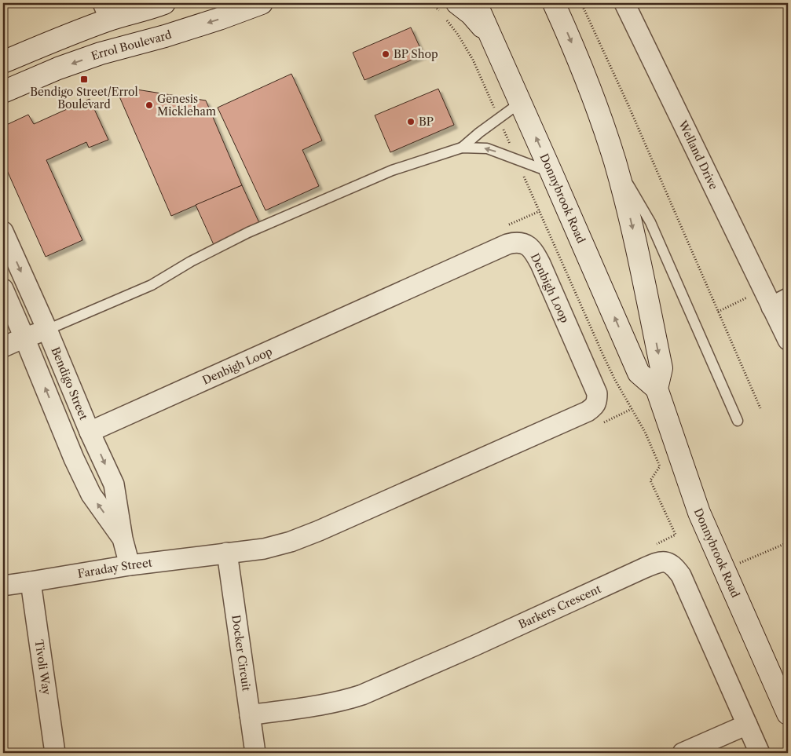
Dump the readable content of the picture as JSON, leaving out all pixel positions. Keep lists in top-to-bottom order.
{
  "streets": {
    "main road": ["Errol Boulevard", "Donnybrook Road"],
    "street": [
      "Welland Drive",
      "Denbigh Loop",
      "Bendigo Street",
      "Faraday Street",
      "Barkers Crescent",
      "Docker Circuit",
      "Tivoli Way"
    ]
  },
  "crossings": [
    ["Denbigh Loop", "Bendigo Street"],
    ["Denbigh Loop", "Faraday Street"],
    ["Denbigh Loop", "Docker Circuit"],
    ["Bendigo Street", "Faraday Street"],
    ["Faraday Street", "Docker Circuit"],
    ["Faraday Street", "Tivoli Way"],
    ["Barkers Crescent", "Docker Circuit"]
  ],
  "places": {
    "other": ["BP Shop", "Genesis Mickleham", "BP"],
    "transit": ["Bendigo Street/Errol Boulevard"]
  }
}
